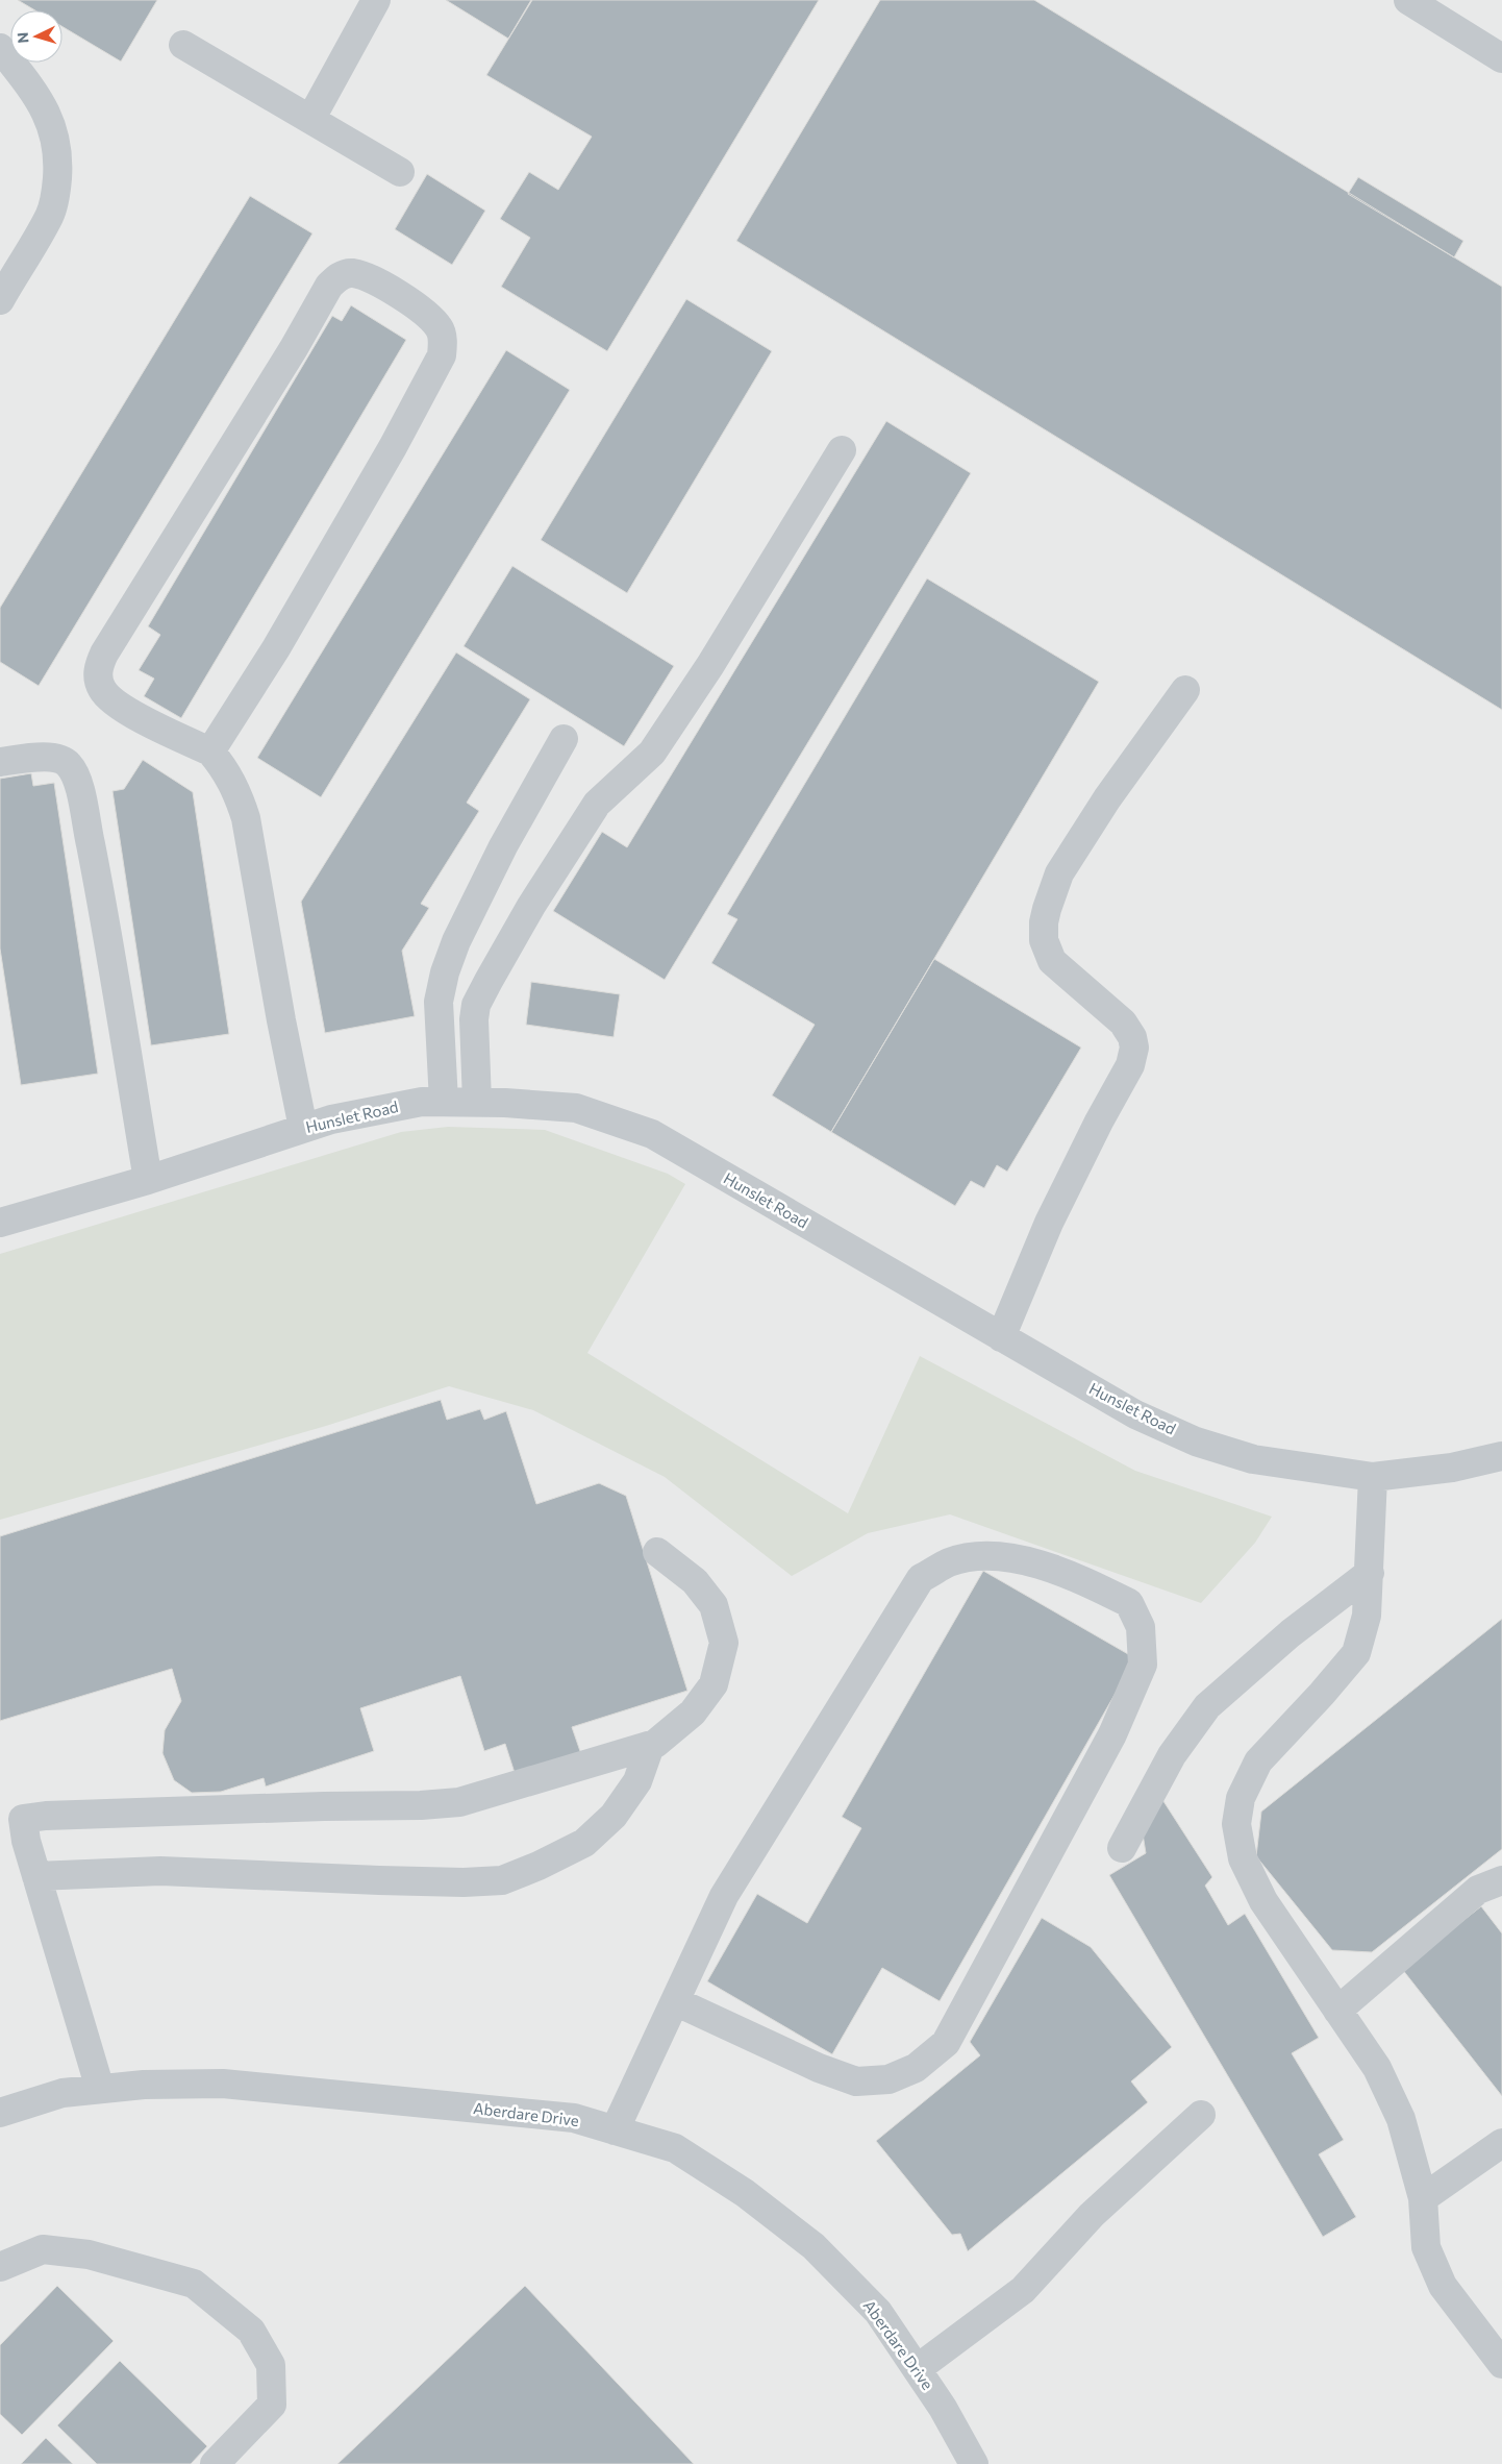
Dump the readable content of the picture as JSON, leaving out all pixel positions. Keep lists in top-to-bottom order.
{
  "streets": {
    "street": ["Hunslet Road", "Aberdare Drive"]
  },
  "north": "left"
}
